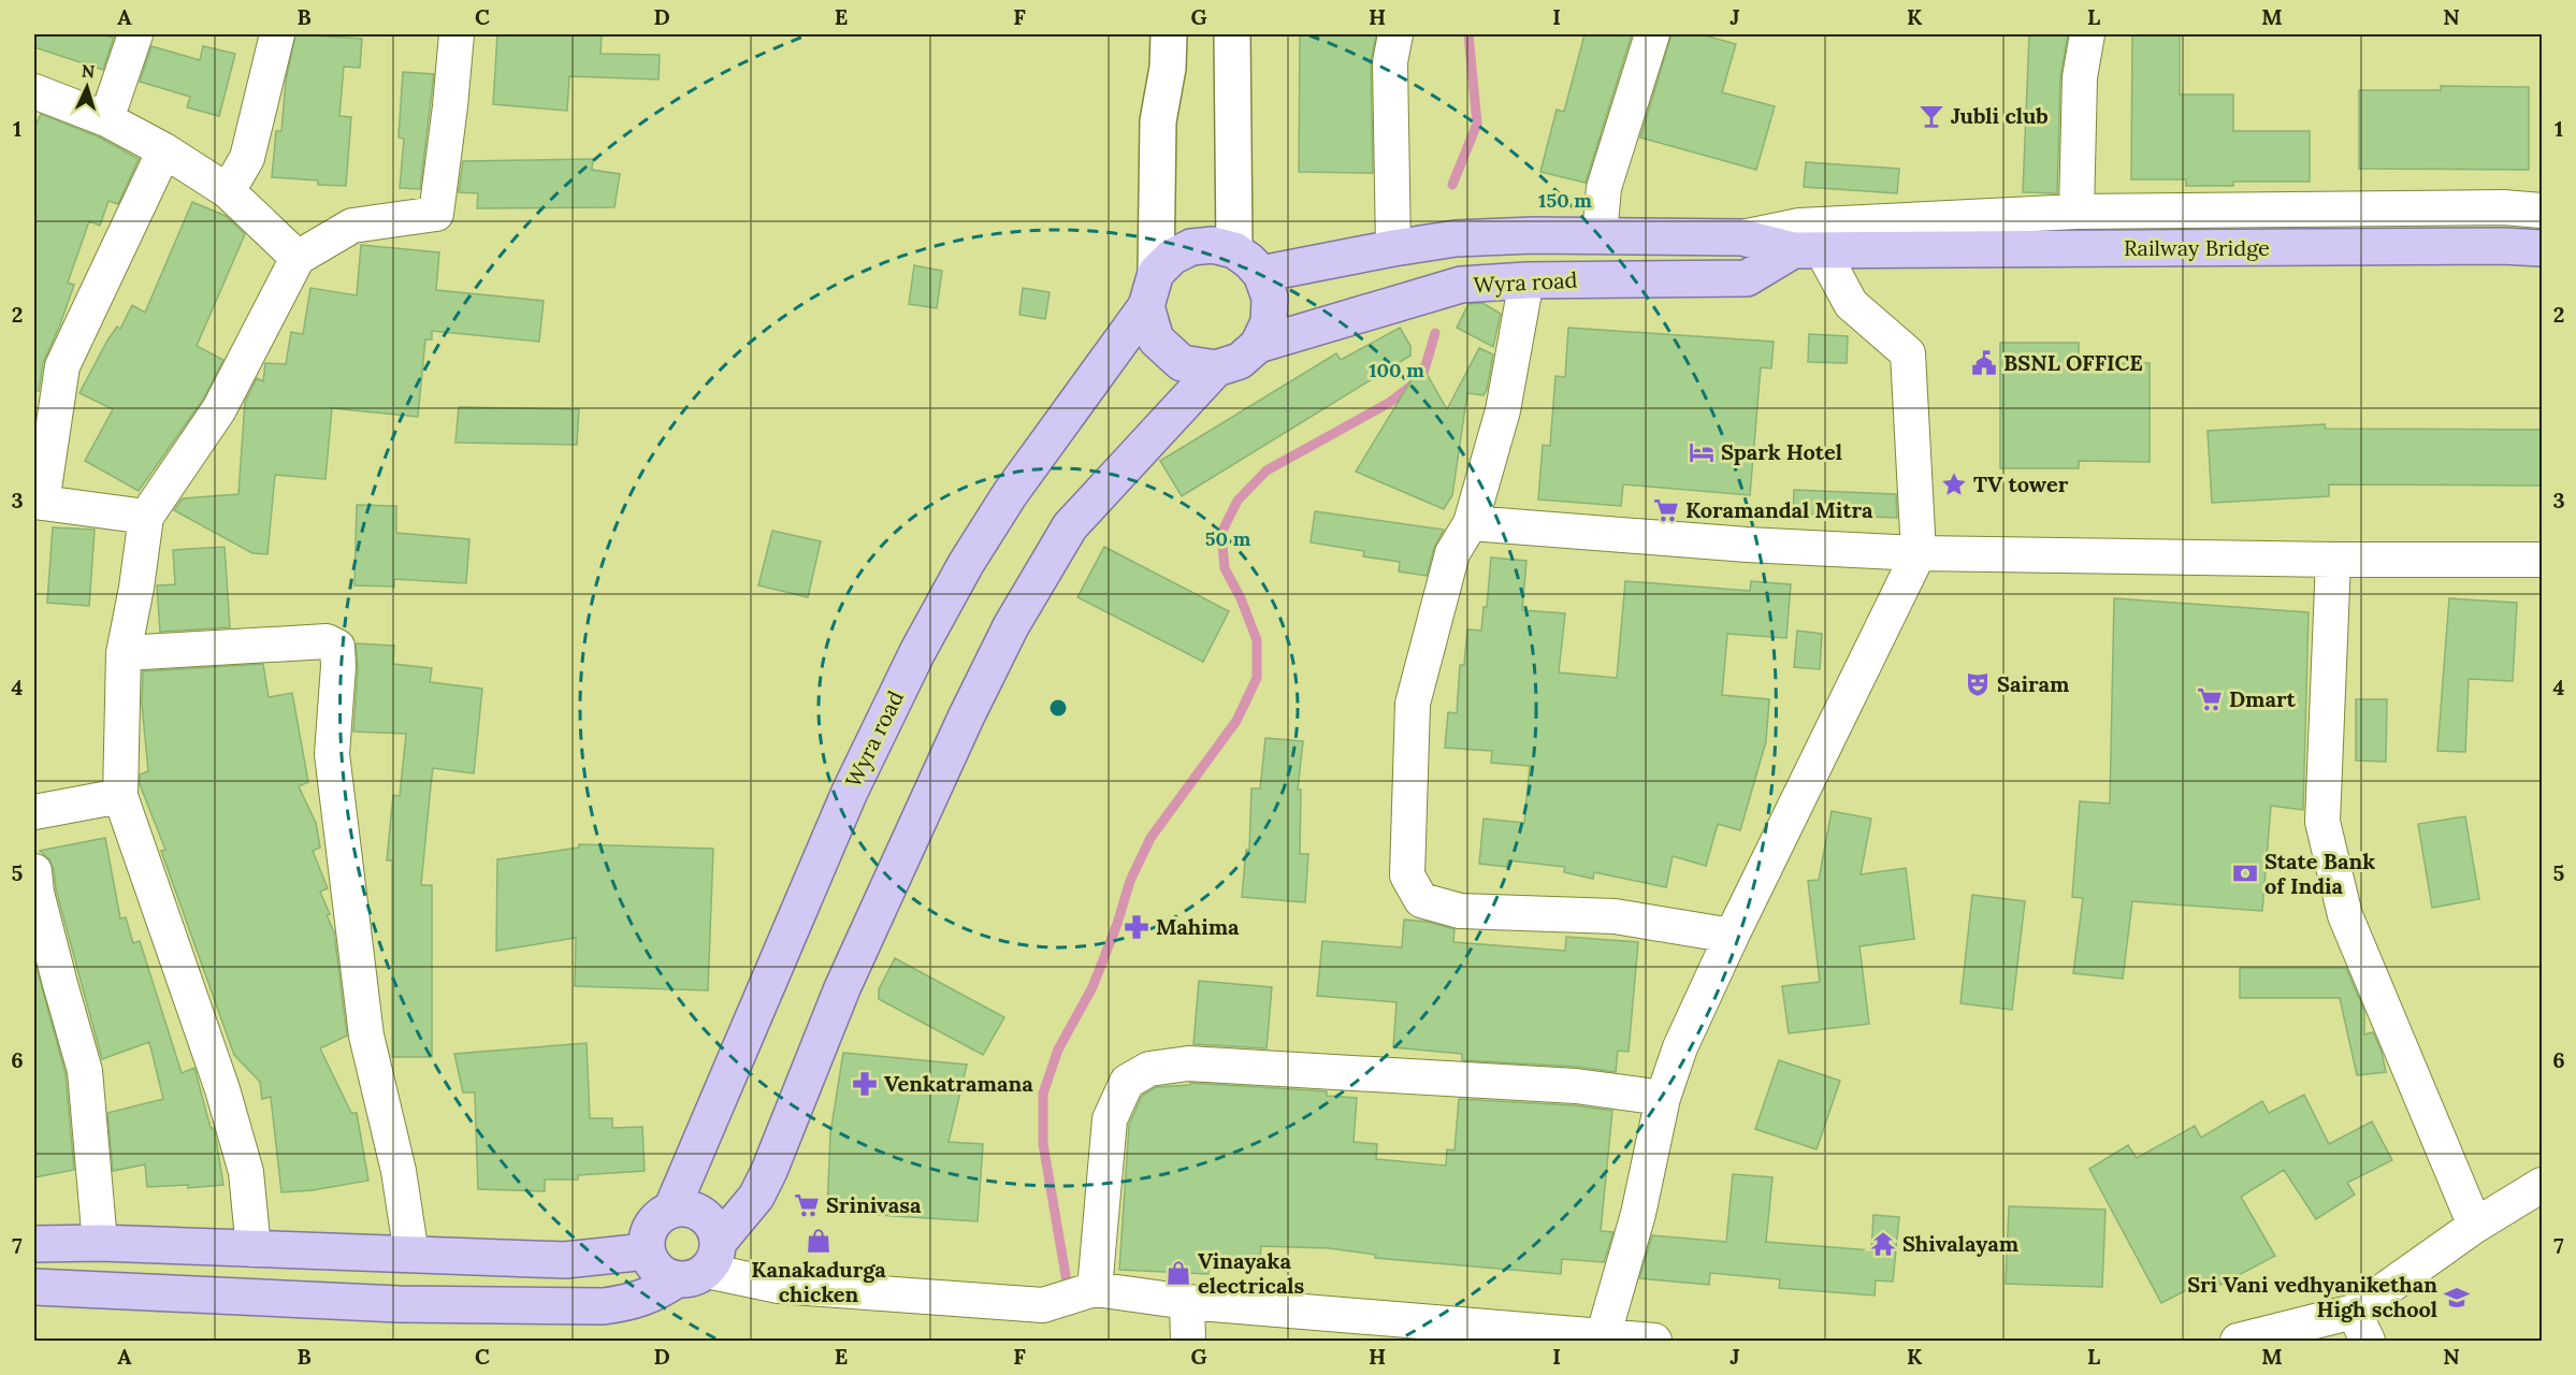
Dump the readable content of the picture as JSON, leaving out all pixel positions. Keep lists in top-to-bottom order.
{
  "streets": {
    "main road": ["Railway Bridge", "Wyra road"]
  },
  "crossings": [
    ["Railway Bridge", "Wyra road"]
  ],
  "places": {
    "bar": ["Jubli club"],
    "public building": ["BSNL OFFICE"],
    "hotel": ["Spark Hotel"],
    "place": ["TV tower"],
    "supermarket": ["Koramandal Mitra", "Dmart", "Srinivasa"],
    "theatre": ["Sairam"],
    "bank": ["State Bank of India"],
    "pharmacy": ["Mahima", "Venkatramana"],
    "shop": ["Kanakadurga chicken", "Vinayaka electricals"],
    "temple": ["Shivalayam"],
    "school or university": ["Sri Vani vedhyanikethan High school"]
  },
  "north": "top",
  "grid": {
    "columns": [
      "A",
      "B",
      "C",
      "D",
      "E",
      "F",
      "G",
      "H",
      "I",
      "J",
      "K",
      "L",
      "M",
      "N"
    ],
    "rows": [
      "1",
      "2",
      "3",
      "4",
      "5",
      "6",
      "7"
    ]
  },
  "rings": ["150 m", "100 m", "50 m"]
}
